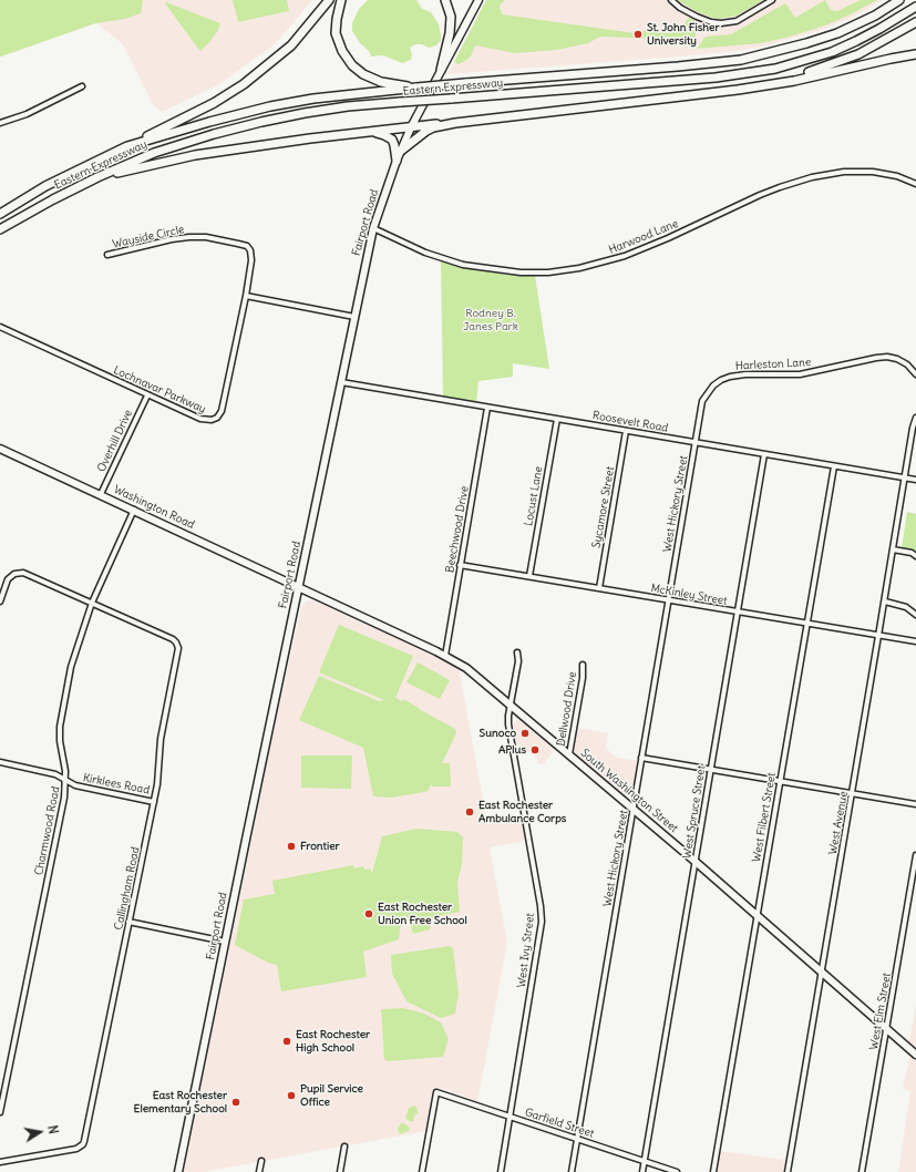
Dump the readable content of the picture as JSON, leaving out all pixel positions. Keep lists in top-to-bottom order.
{
  "streets": {
    "highway": ["Eastern Expressway"],
    "main road": ["Fairport Road", "Washington Road", "South Washington Street"],
    "street": [
      "Wayside Circle",
      "Harwood Lane",
      "Harleston Lane",
      "Lochnavar Parkway",
      "Roosevelt Road",
      "Overhill Drive",
      "Locust Lane",
      "West Hickory Street",
      "Sycamore Street",
      "Beechwood Drive",
      "McKinley Street",
      "Dellwood Drive",
      "Kirklees Road",
      "West Spruce Street",
      "West Filbert Street",
      "West Avenue",
      "Charmwood Road",
      "Callingham Road",
      "West Ivy Street",
      "West Elm Street",
      "Garfield Street"
    ]
  },
  "crossings": [
    ["Fairport Road", "Harwood Lane"],
    ["Fairport Road", "Roosevelt Road"],
    ["Fairport Road", "Washington Road"],
    ["Fairport Road", "South Washington Street"],
    ["Wayside Circle", "Lochnavar Parkway"],
    ["Harleston Lane", "Roosevelt Road"],
    ["Harleston Lane", "West Hickory Street"],
    ["Lochnavar Parkway", "Overhill Drive"],
    ["Roosevelt Road", "Locust Lane"],
    ["Roosevelt Road", "West Hickory Street"],
    ["Roosevelt Road", "Sycamore Street"],
    ["Roosevelt Road", "Beechwood Drive"],
    ["Roosevelt Road", "West Spruce Street"],
    ["Roosevelt Road", "West Filbert Street"],
    ["Roosevelt Road", "West Avenue"],
    ["Overhill Drive", "Washington Road"],
    ["Locust Lane", "McKinley Street"],
    ["West Hickory Street", "McKinley Street"],
    ["West Hickory Street", "South Washington Street"],
    ["West Hickory Street", "Garfield Street"],
    ["Washington Road", "South Washington Street"],
    ["Washington Road", "Charmwood Road"],
    ["Sycamore Street", "McKinley Street"],
    ["Beechwood Drive", "McKinley Street"],
    ["Beechwood Drive", "South Washington Street"],
    ["McKinley Street", "West Spruce Street"],
    ["McKinley Street", "West Filbert Street"],
    ["McKinley Street", "West Avenue"],
    ["Dellwood Drive", "South Washington Street"],
    ["Kirklees Road", "Charmwood Road"],
    ["Kirklees Road", "Callingham Road"],
    ["South Washington Street", "West Spruce Street"],
    ["South Washington Street", "West Filbert Street"],
    ["South Washington Street", "West Avenue"],
    ["South Washington Street", "West Ivy Street"],
    ["South Washington Street", "West Elm Street"],
    ["West Spruce Street", "Garfield Street"],
    ["Charmwood Road", "Callingham Road"],
    ["West Ivy Street", "Garfield Street"]
  ],
  "parks": ["Rodney B. Janes Park"],
  "places": [
    "St. John Fisher University",
    "Sunoco",
    "APlus",
    "East Rochester Ambulance Corps",
    "Frontier",
    "East Rochester Union Free School",
    "East Rochester High School",
    "Pupil Service Office",
    "East Rochester Elementary School"
  ],
  "north": "right"
}
